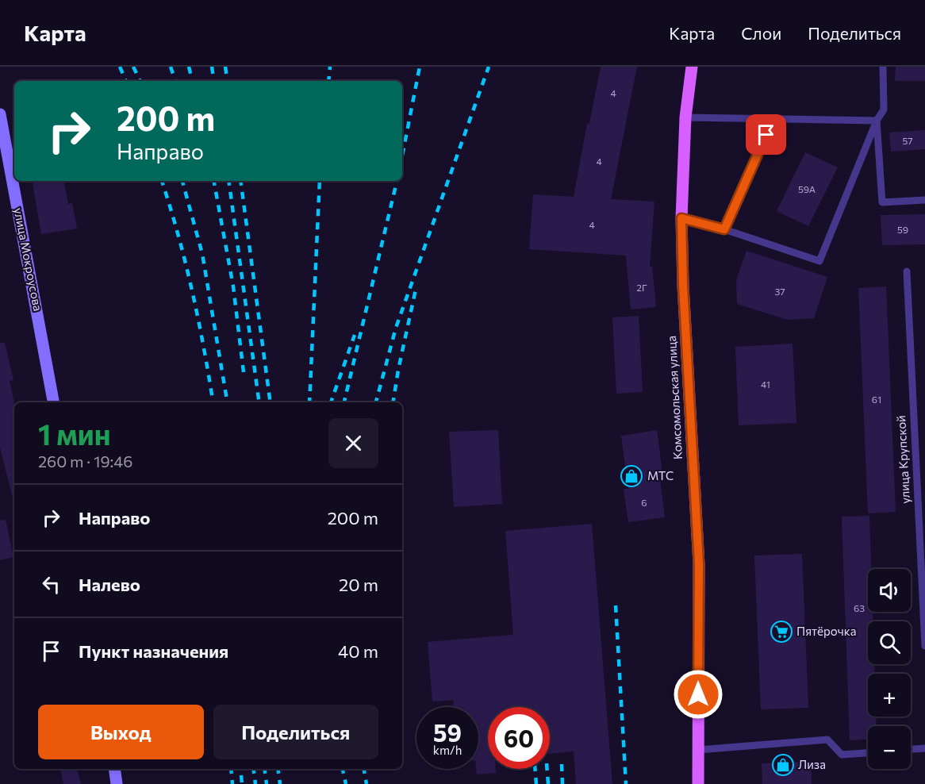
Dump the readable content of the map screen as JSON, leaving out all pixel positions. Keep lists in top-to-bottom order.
{
  "streets": {
    "main road": ["Комсомольская улица"],
    "street": ["улица Мокроусова"],
    "lane": ["улица Крупской"]
  },
  "places": {
    "shop": ["МТС", "Лиза"],
    "supermarket": ["Пятёрочка"]
  },
  "house_numbers": [
    "4",
    "57",
    "4",
    "59А",
    "4",
    "59",
    "2Г",
    "37",
    "41",
    "61",
    "6",
    "63"
  ],
  "page": {
    "header": "Карта",
    "nav": ["Карта", "Слои", "Поделиться"],
    "turn": ["200 m", "Направо"],
    "heading": ["1 мин", "260 m · 19:46"],
    "list": [
      {
        "name": "Направо",
        "value": "200 m"
      },
      {
        "name": "Налево",
        "value": "20 m"
      },
      {
        "name": "Пункт назначения",
        "value": "40 m"
      }
    ],
    "map_buttons": ["+", "−"],
    "buttons": ["Выход", "Поделиться"],
    "speed": "59 km/h",
    "limit": "60"
  }
}
